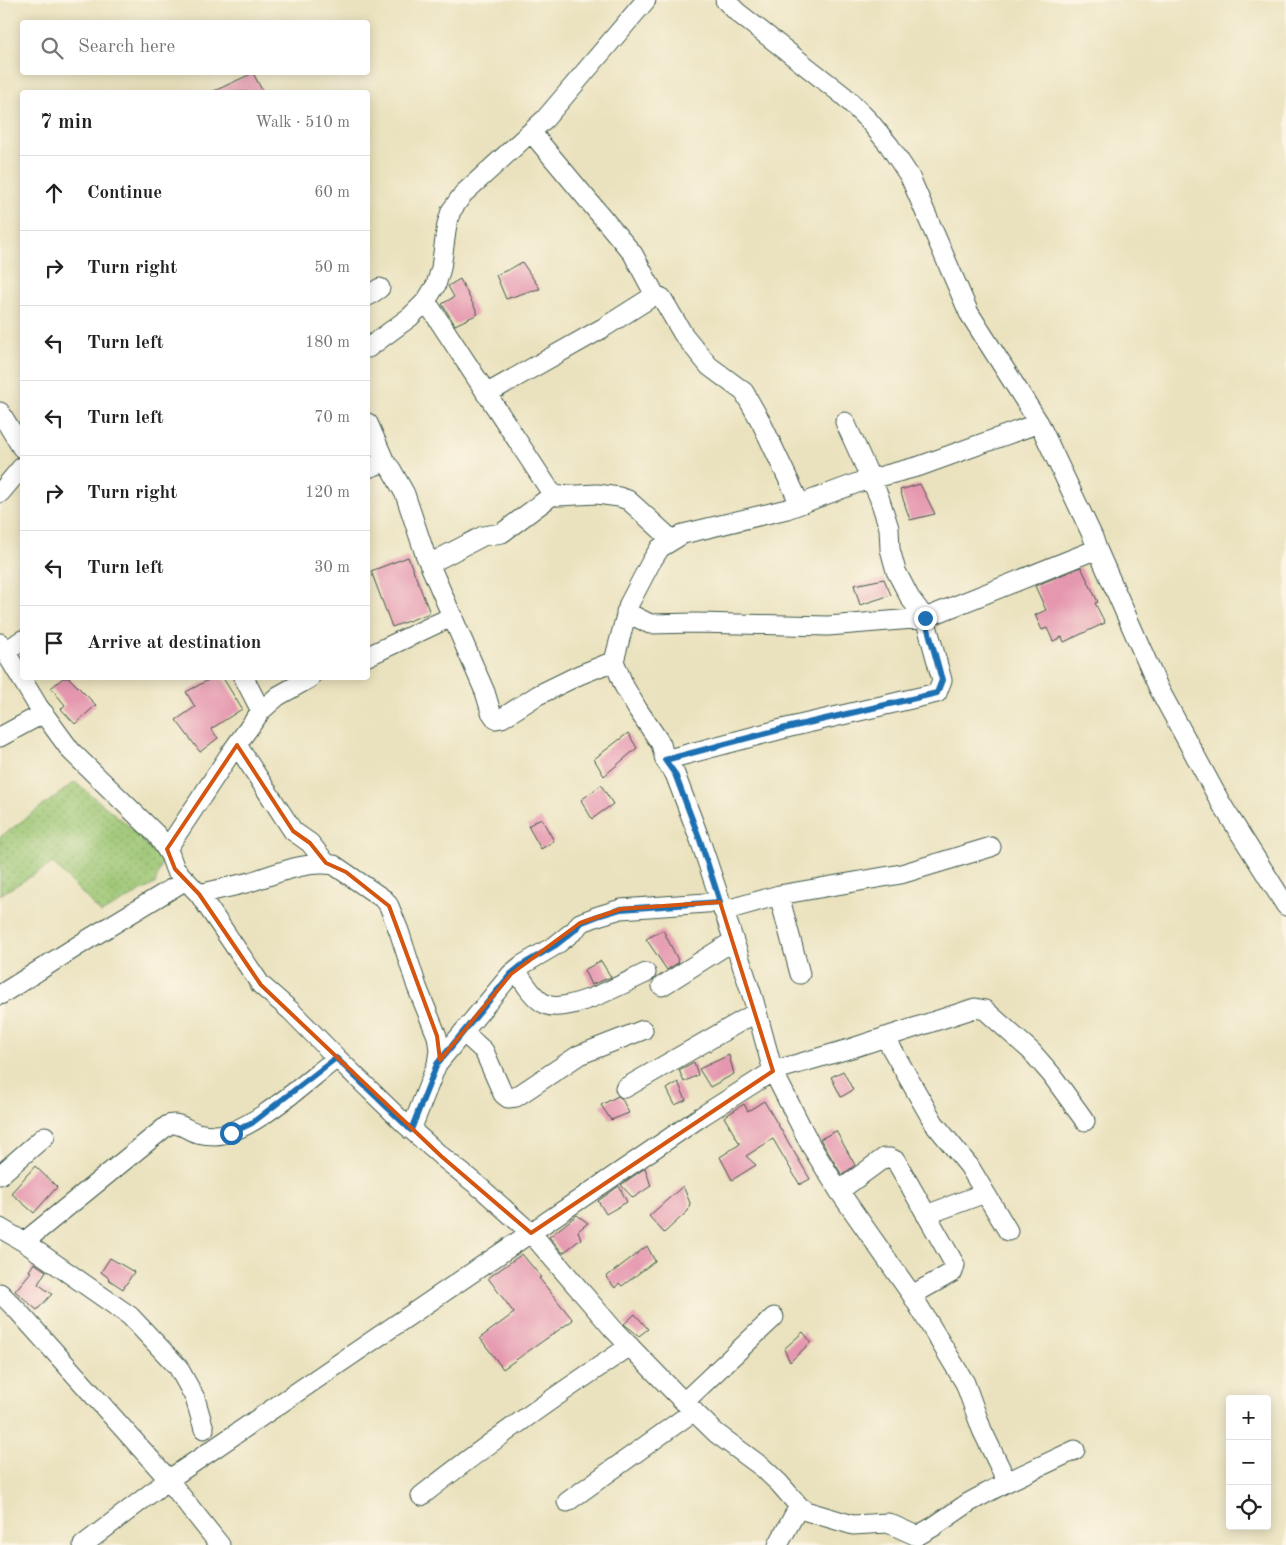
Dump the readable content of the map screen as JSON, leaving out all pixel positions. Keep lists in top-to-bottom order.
{
  "page": {
    "search": "Search here",
    "heading": ["7 min", "Walk · 510 m"],
    "list": [
      ["Continue", "60 m"],
      ["Turn right", "50 m"],
      ["Turn left", "180 m"],
      ["Turn left", "70 m"],
      ["Turn right", "120 m"],
      ["Turn left", "30 m"],
      "Arrive at destination"
    ],
    "map_buttons": ["+", "−"]
  }
}
